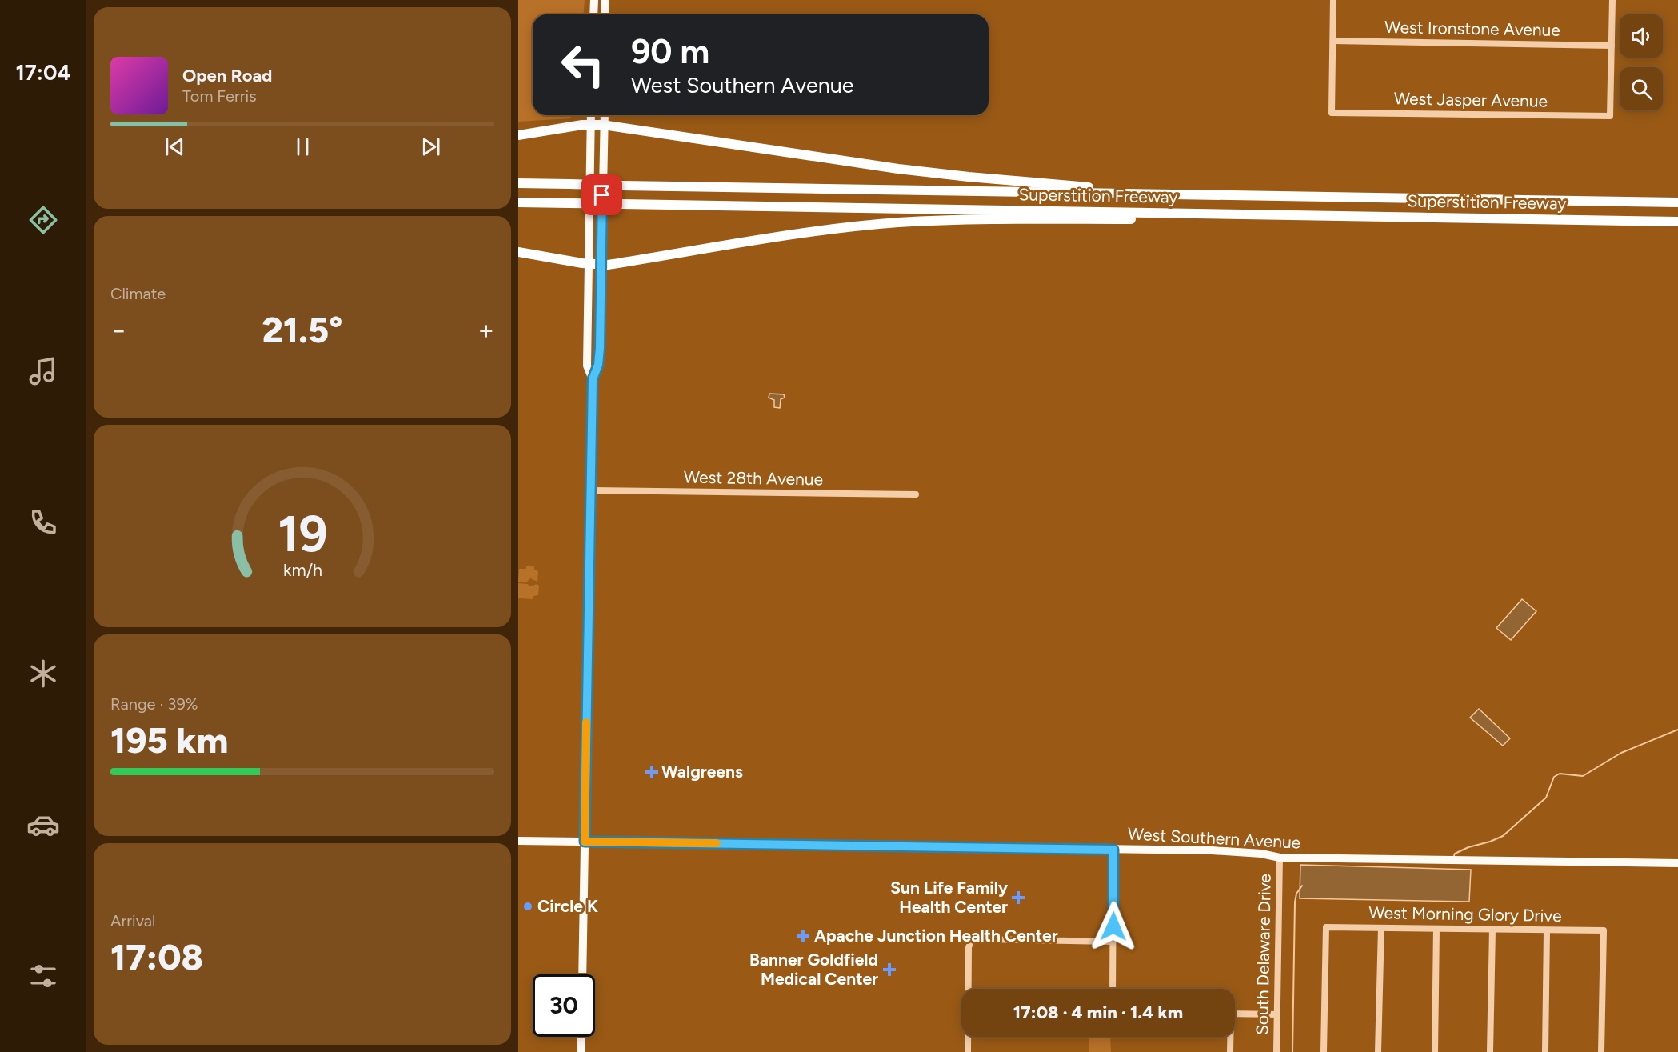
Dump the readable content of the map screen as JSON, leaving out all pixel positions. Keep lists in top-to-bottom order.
{
  "streets": {
    "highway": ["Superstition Freeway"],
    "main road": ["West Southern Avenue"],
    "street": [
      "West Ironstone Avenue",
      "West Jasper Avenue",
      "West 28th Avenue",
      "West Morning Glory Drive",
      "South Delaware Drive"
    ]
  },
  "crossings": [
    ["West Ironstone Avenue", "West Jasper Avenue"],
    ["West Southern Avenue", "South Delaware Drive"]
  ],
  "places": {
    "health": [
      "Walgreens",
      "Sun Life Family Health Center",
      "Apache Junction Health Center",
      "Banner Goldfield Medical Center"
    ],
    "other": ["Circle K"]
  },
  "page": {
    "tabs": "17:04",
    "turn": ["90 m", "West Southern Avenue"],
    "song": ["Open Road", "Tom Ferris"],
    "tile": [
      "Climate",
      ["Range · 39%", "195 km"],
      ["Arrival", "17:08"]
    ],
    "heat": ["−", "21.5°", "+"],
    "limit": "30",
    "trip": "17:08 · 4 min · 1.4 km",
    "gauge": ["19", "km/h"]
  }
}
